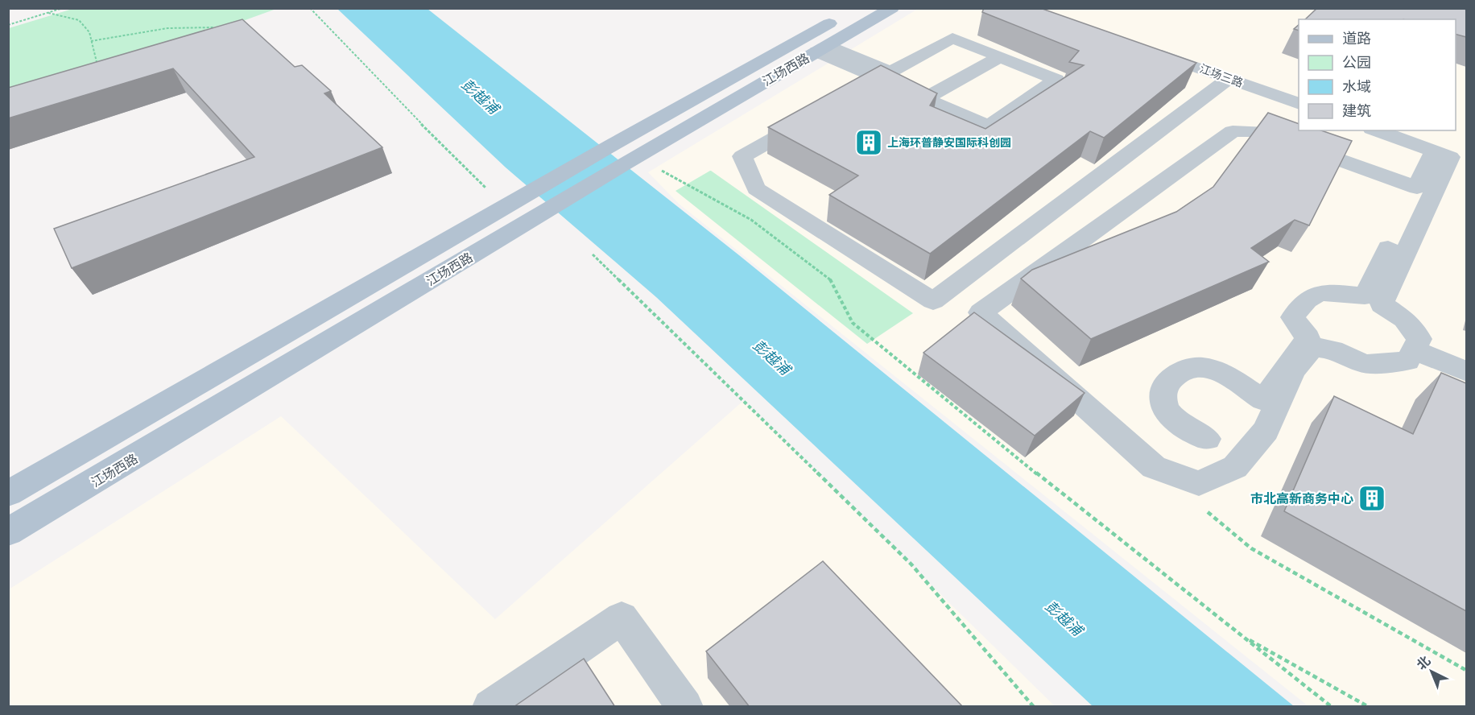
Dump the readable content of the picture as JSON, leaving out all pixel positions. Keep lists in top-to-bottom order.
{
  "streets": {
    "main road": ["江场西路"],
    "street": ["江场三路"]
  },
  "water": ["彭越浦"],
  "places": {
    "building": ["上海环普静安国际科创园", "市北高新商务中心"]
  },
  "legend": [
    "道路",
    "公园",
    "水域",
    "建筑"
  ],
  "north": "top left"
}
